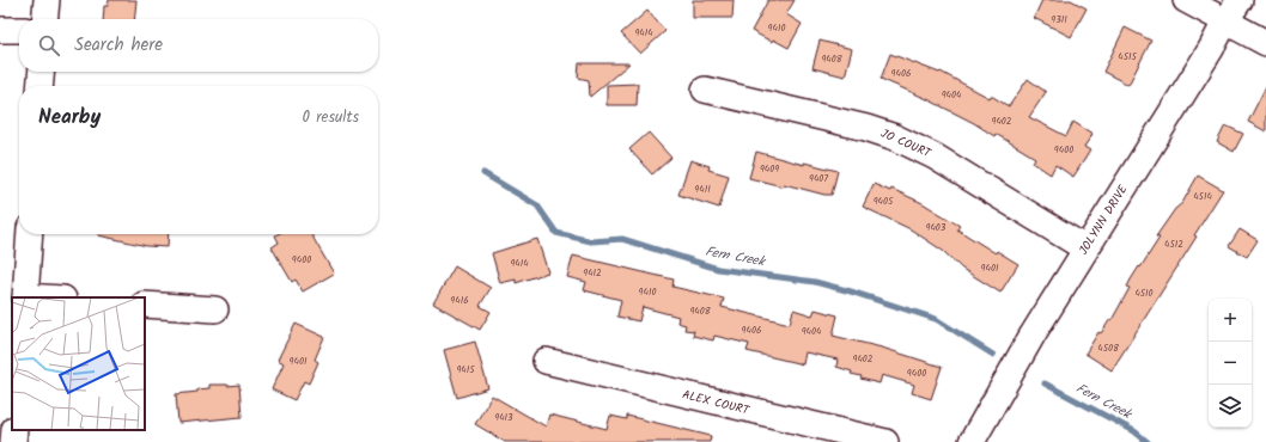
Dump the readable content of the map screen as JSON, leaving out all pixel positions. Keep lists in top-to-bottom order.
{
  "streets": {
    "street": ["JO COURT", "JOLYNN DRIVE", "ALEX COURT"]
  },
  "crossings": [
    ["JO COURT", "JOLYNN DRIVE"]
  ],
  "water": ["Fern Creek"],
  "house_numbers": [
    "9311",
    "9410",
    "9414",
    "4515",
    "9408",
    "9406",
    "9404",
    "9402",
    "9400",
    "9409",
    "9407",
    "9411",
    "4514",
    "9405",
    "9403",
    "4512",
    "9400",
    "9414",
    "9401",
    "9412",
    "9410",
    "4510",
    "9416",
    "9408",
    "9406",
    "9404",
    "4508",
    "9402",
    "9401",
    "9415",
    "9400",
    "9413"
  ],
  "page": {
    "search": "Search here",
    "heading": ["Nearby", "0 results"],
    "map_buttons": ["+", "−"]
  }
}
